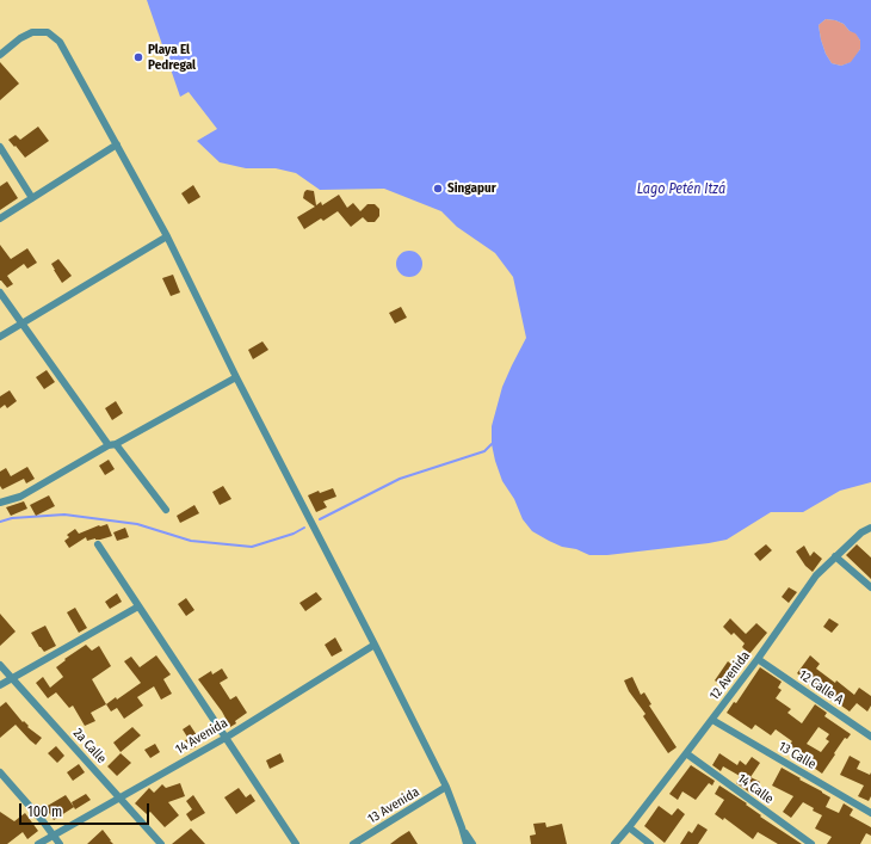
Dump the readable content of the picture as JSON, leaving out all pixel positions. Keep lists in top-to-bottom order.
{
  "streets": {
    "street": [
      "12 Avenida",
      "12 Calle A",
      "14 Avenida",
      "2a Calle",
      "13 Calle",
      "14 Calle",
      "13 Avenida"
    ]
  },
  "crossings": [
    ["12 Avenida", "12 Calle A"],
    ["12 Avenida", "13 Calle"],
    ["12 Avenida", "14 Calle"],
    ["14 Avenida", "2a Calle"]
  ],
  "water": ["Lago Petén Itzá"],
  "places": ["Playa El Pedregal", "Singapur"],
  "scale_bar": "100 m"
}
